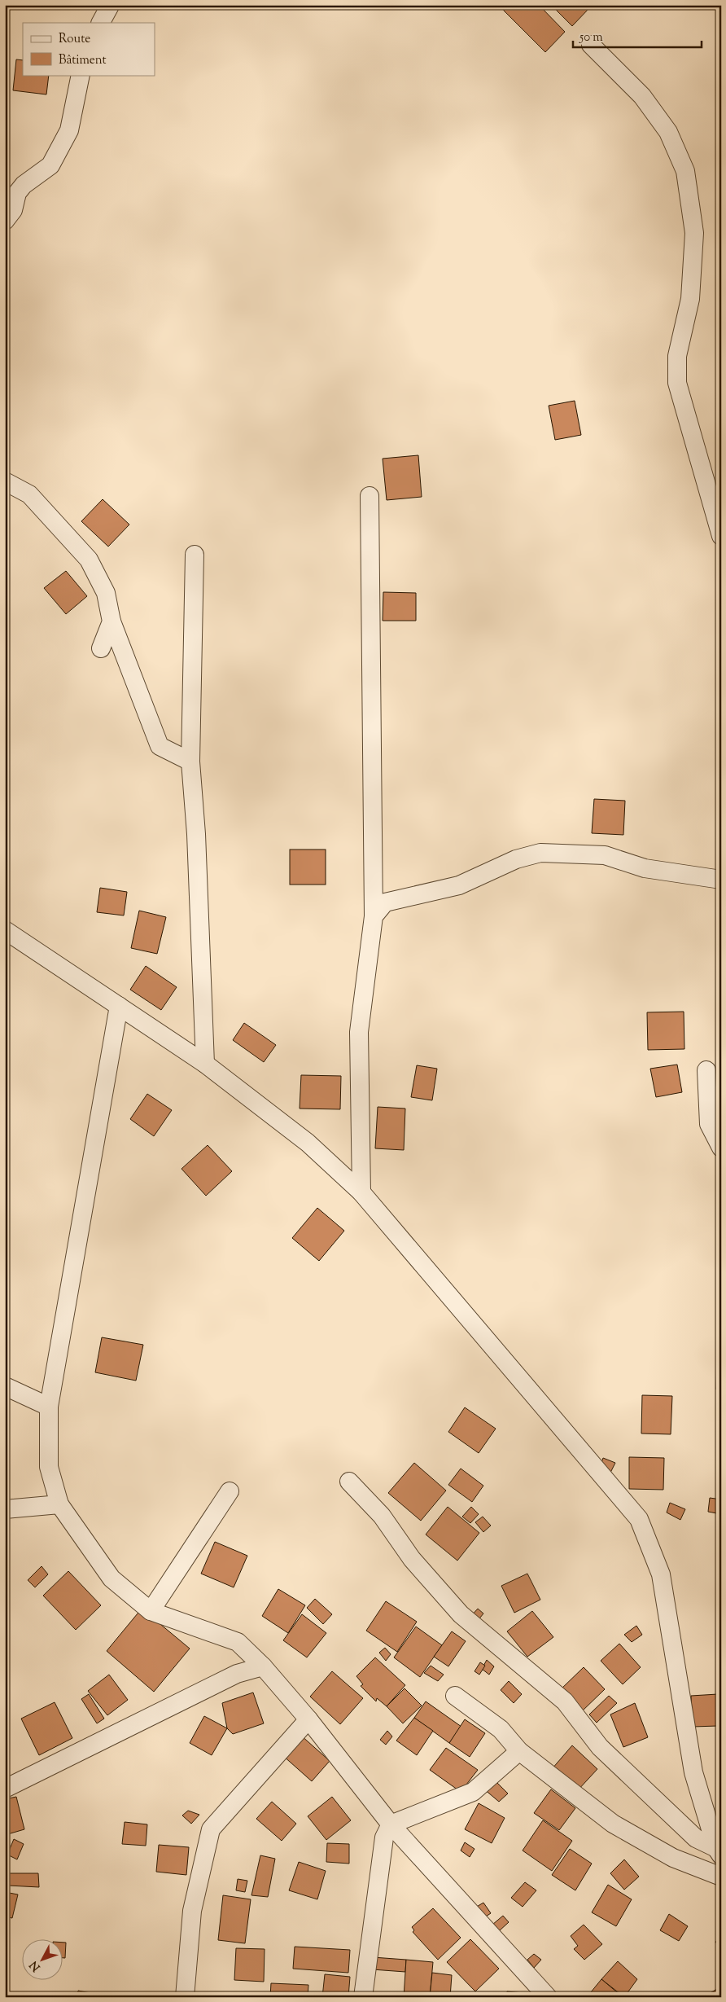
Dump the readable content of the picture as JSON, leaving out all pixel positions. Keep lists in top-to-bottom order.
{
  "legend": ["Route", "Bâtiment"],
  "scale_bar": "50 m",
  "north": "bottom left"
}
